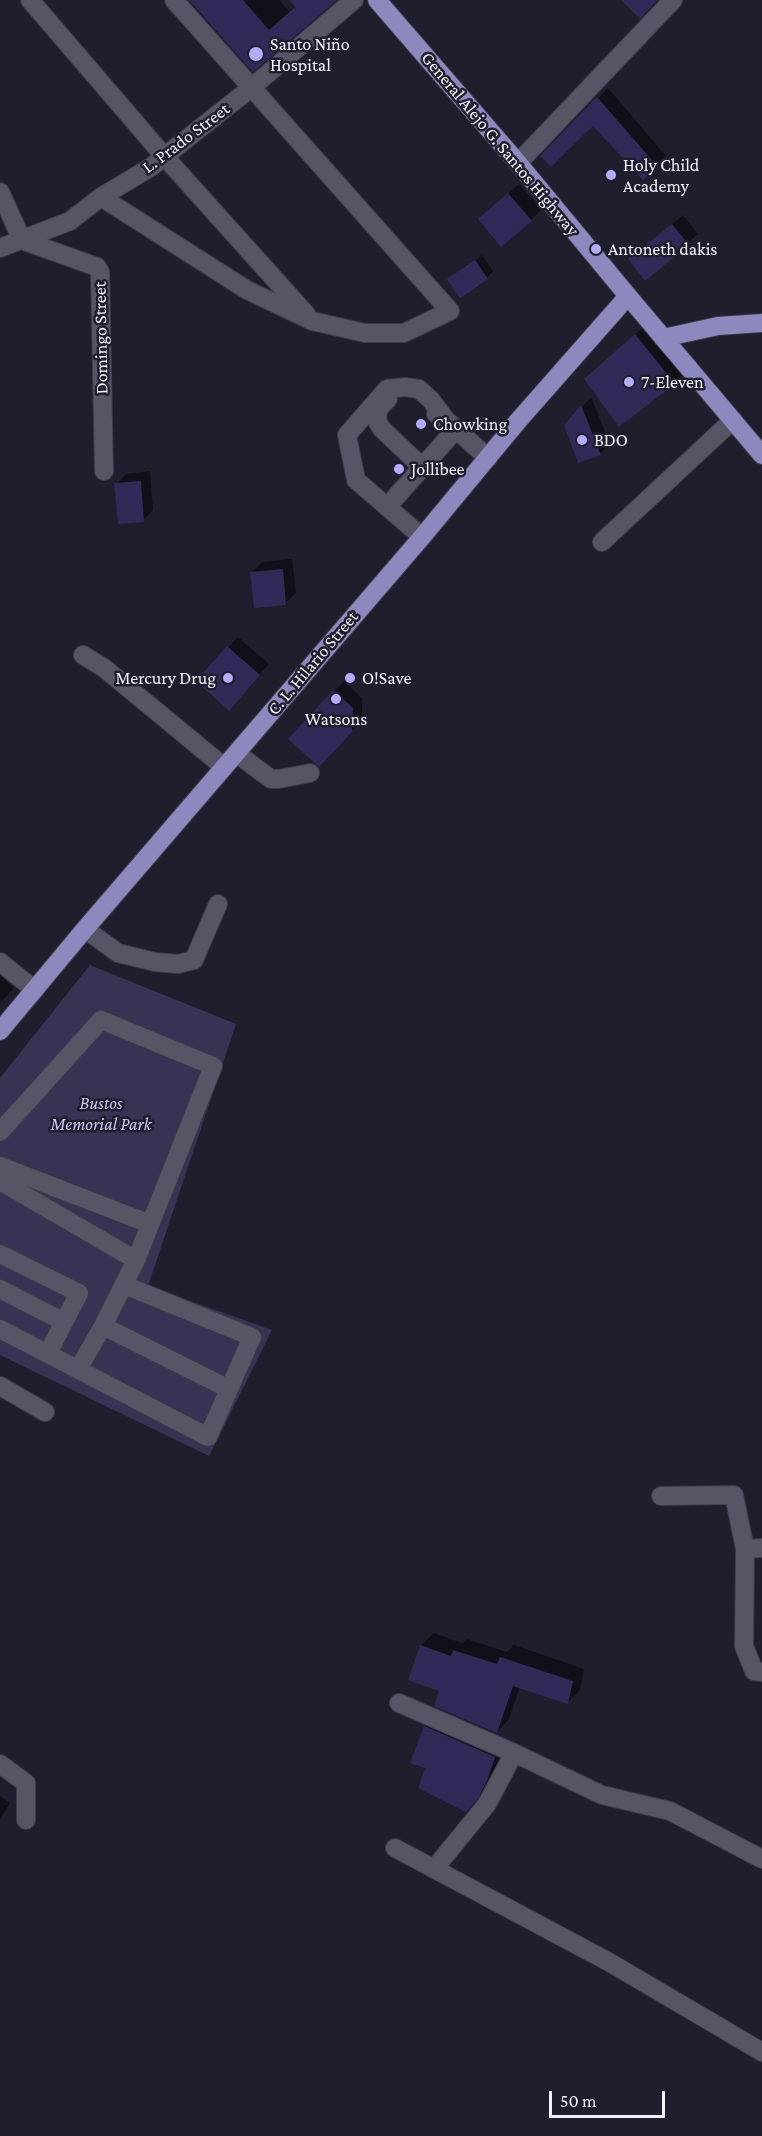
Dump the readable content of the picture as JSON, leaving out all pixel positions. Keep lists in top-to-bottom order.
{
  "streets": {
    "main road": ["General Alejo G. Santos Highway", "C. L. Hilario Street"],
    "street": ["L. Prado Street", "Domingo Street"]
  },
  "crossings": [
    ["L. Prado Street", "Domingo Street"],
    ["General Alejo G. Santos Highway", "C. L. Hilario Street"]
  ],
  "parks": ["Bustos Memorial Park"],
  "places": [
    "Santo Niño Hospital",
    "Holy Child Academy",
    "Antoneth dakis",
    "7-Eleven",
    "Chowking",
    "BDO",
    "Jollibee",
    "Mercury Drug",
    "O!Save",
    "Watsons"
  ],
  "scale_bar": "50 m"
}
